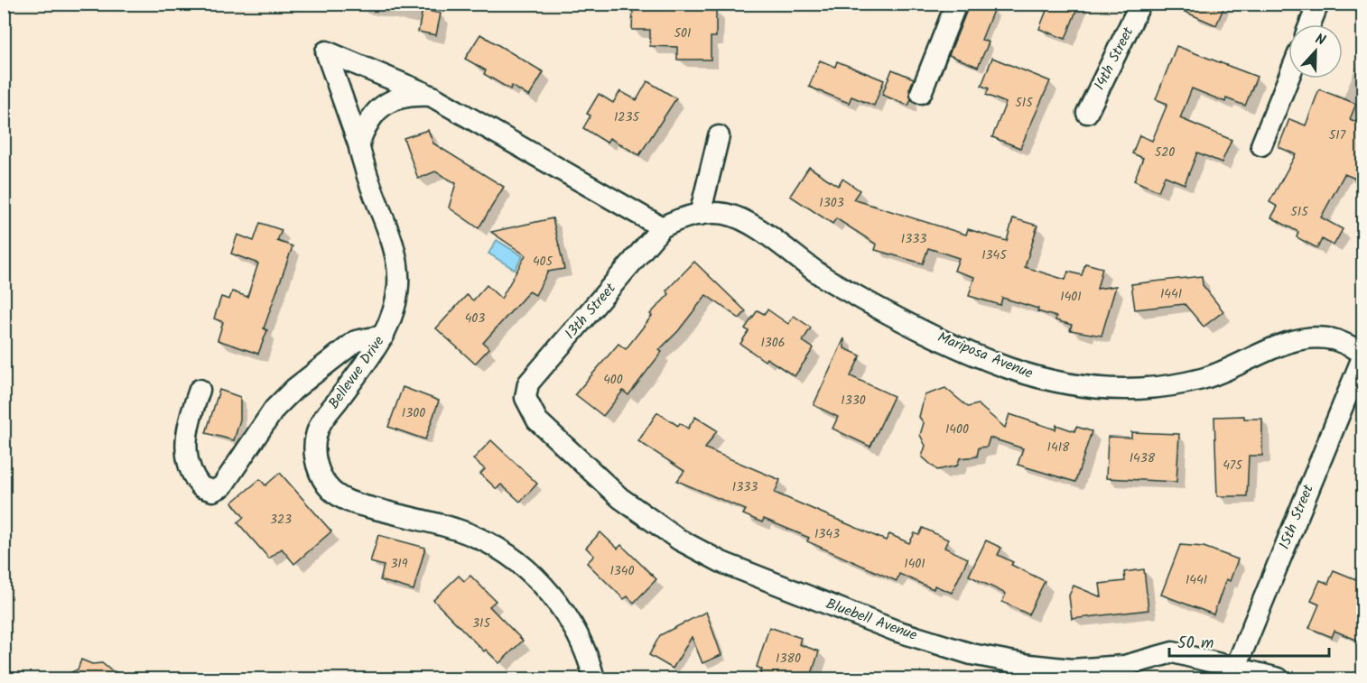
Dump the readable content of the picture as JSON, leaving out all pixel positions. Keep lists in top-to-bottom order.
{
  "streets": {
    "street": [
      "14th Street",
      "13th Street",
      "Mariposa Avenue",
      "Bellevue Drive",
      "15th Street",
      "Bluebell Avenue"
    ]
  },
  "crossings": [
    ["13th Street", "Mariposa Avenue"],
    ["13th Street", "Bluebell Avenue"],
    ["Mariposa Avenue", "15th Street"],
    ["15th Street", "Bluebell Avenue"]
  ],
  "house_numbers": [
    "501",
    "515",
    "1235",
    "517",
    "520",
    "1303",
    "515",
    "1333",
    "1345",
    "405",
    "1441",
    "1401",
    "403",
    "1306",
    "400",
    "1330",
    "1300",
    "1400",
    "1418",
    "1438",
    "475",
    "1333",
    "323",
    "1343",
    "319",
    "1401",
    "1340",
    "1441",
    "315",
    "1380"
  ],
  "scale_bar": "50 m",
  "north": "top"
}
